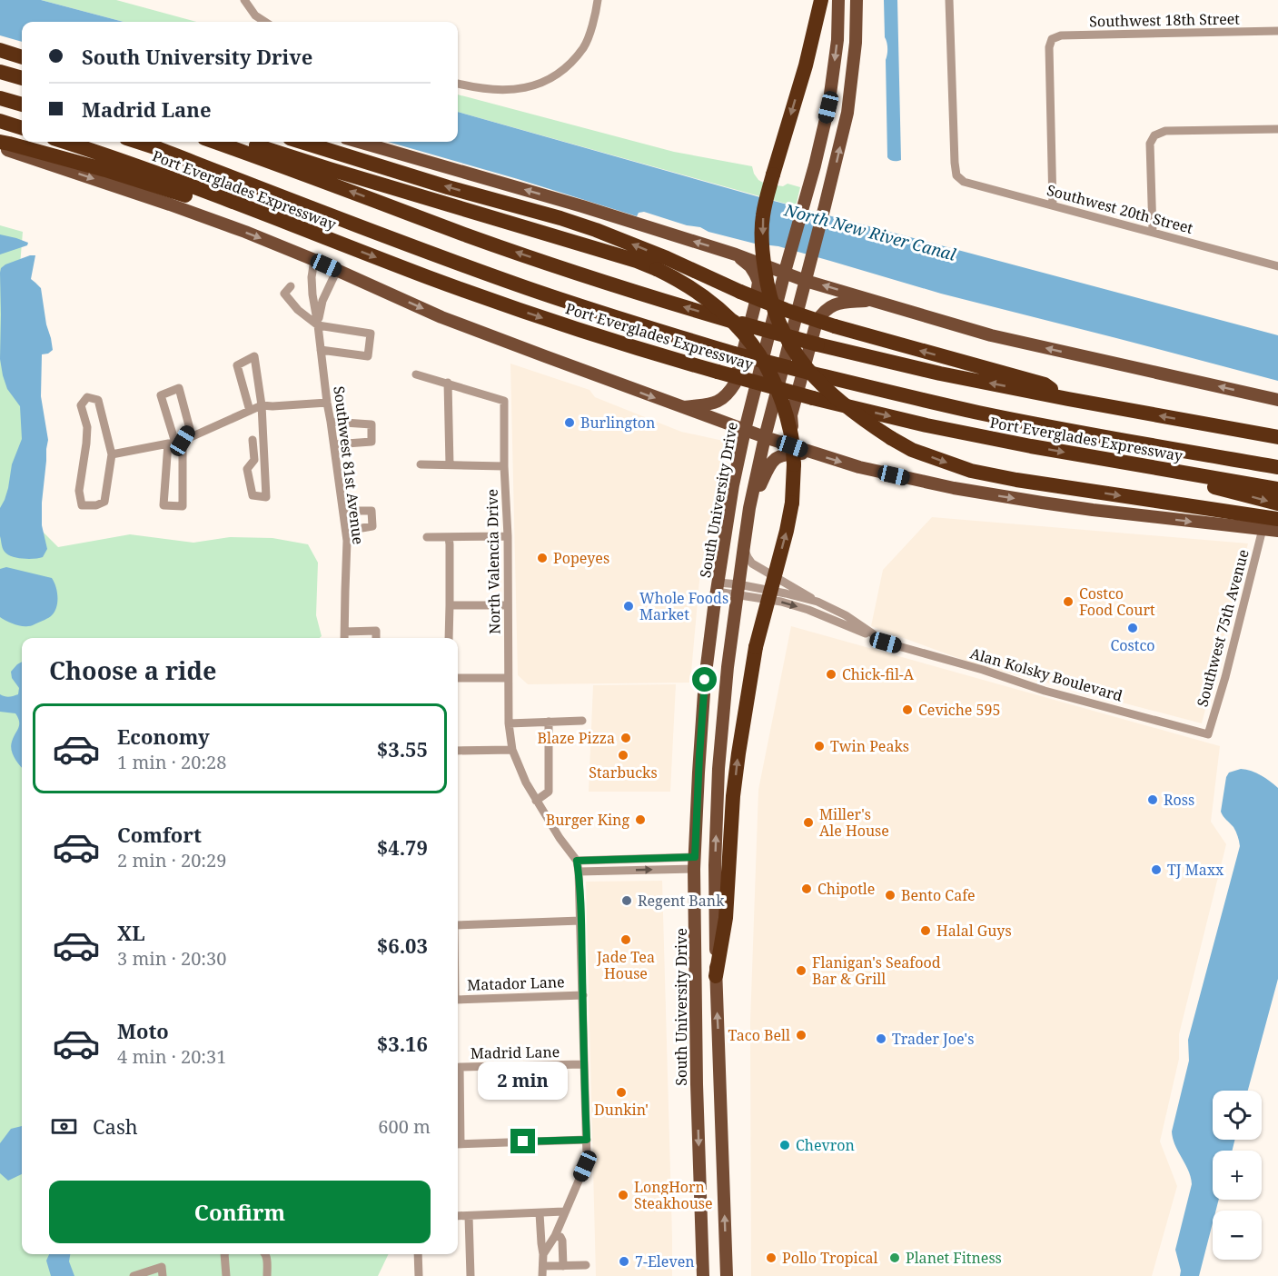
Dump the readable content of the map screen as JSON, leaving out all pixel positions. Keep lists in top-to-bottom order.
{
  "streets": {
    "highway": ["Port Everglades Expressway"],
    "main road": ["South University Drive"],
    "street": [
      "Southwest 18th Street",
      "Southwest 20th Street",
      "Southwest 81st Avenue",
      "North Valencia Drive",
      "Southwest 75th Avenue",
      "Alan Kolsky Boulevard",
      "Matador Lane",
      "Madrid Lane"
    ]
  },
  "crossings": [
    ["Southwest 18th Street", "Southwest 20th Street"],
    ["South University Drive", "Alan Kolsky Boulevard"],
    ["North Valencia Drive", "Matador Lane"],
    ["North Valencia Drive", "Madrid Lane"],
    ["Southwest 75th Avenue", "Alan Kolsky Boulevard"]
  ],
  "water": ["North New River Canal"],
  "places": [
    "Burlington",
    "Popeyes",
    "Costco Food Court",
    "Whole Foods Market",
    "Costco",
    "Chick-fil-A",
    "Ceviche 595",
    "Blaze Pizza",
    "Twin Peaks",
    "Starbucks",
    "Ross",
    "Burger King",
    "Miller's Ale House",
    "TJ Maxx",
    "Chipotle",
    "Bento Cafe",
    "Regent Bank",
    "Halal Guys",
    "Jade Tea House",
    "Flanigan's Seafood Bar & Grill",
    "Taco Bell",
    "Trader Joe's",
    "Dunkin'",
    "Chevron",
    "LongHorn Steakhouse",
    "Pollo Tropical",
    "Planet Fitness",
    "7-Eleven"
  ],
  "page": {
    "banner": ["South University Drive", "Madrid Lane"],
    "heading": "Choose a ride",
    "list": [
      {
        "name": "Economy",
        "note": "1 min · 20:28",
        "value": "$3.55"
      },
      {
        "name": "Comfort",
        "note": "2 min · 20:29",
        "value": "$4.79"
      },
      {
        "name": "XL",
        "note": "3 min · 20:30",
        "value": "$6.03"
      },
      {
        "name": "Moto",
        "note": "4 min · 20:31",
        "value": "$3.16"
      }
    ],
    "bubble": "2 min",
    "map_buttons": ["+", "−"],
    "pay": ["Cash", "600 m"],
    "buttons": "Confirm"
  }
}
